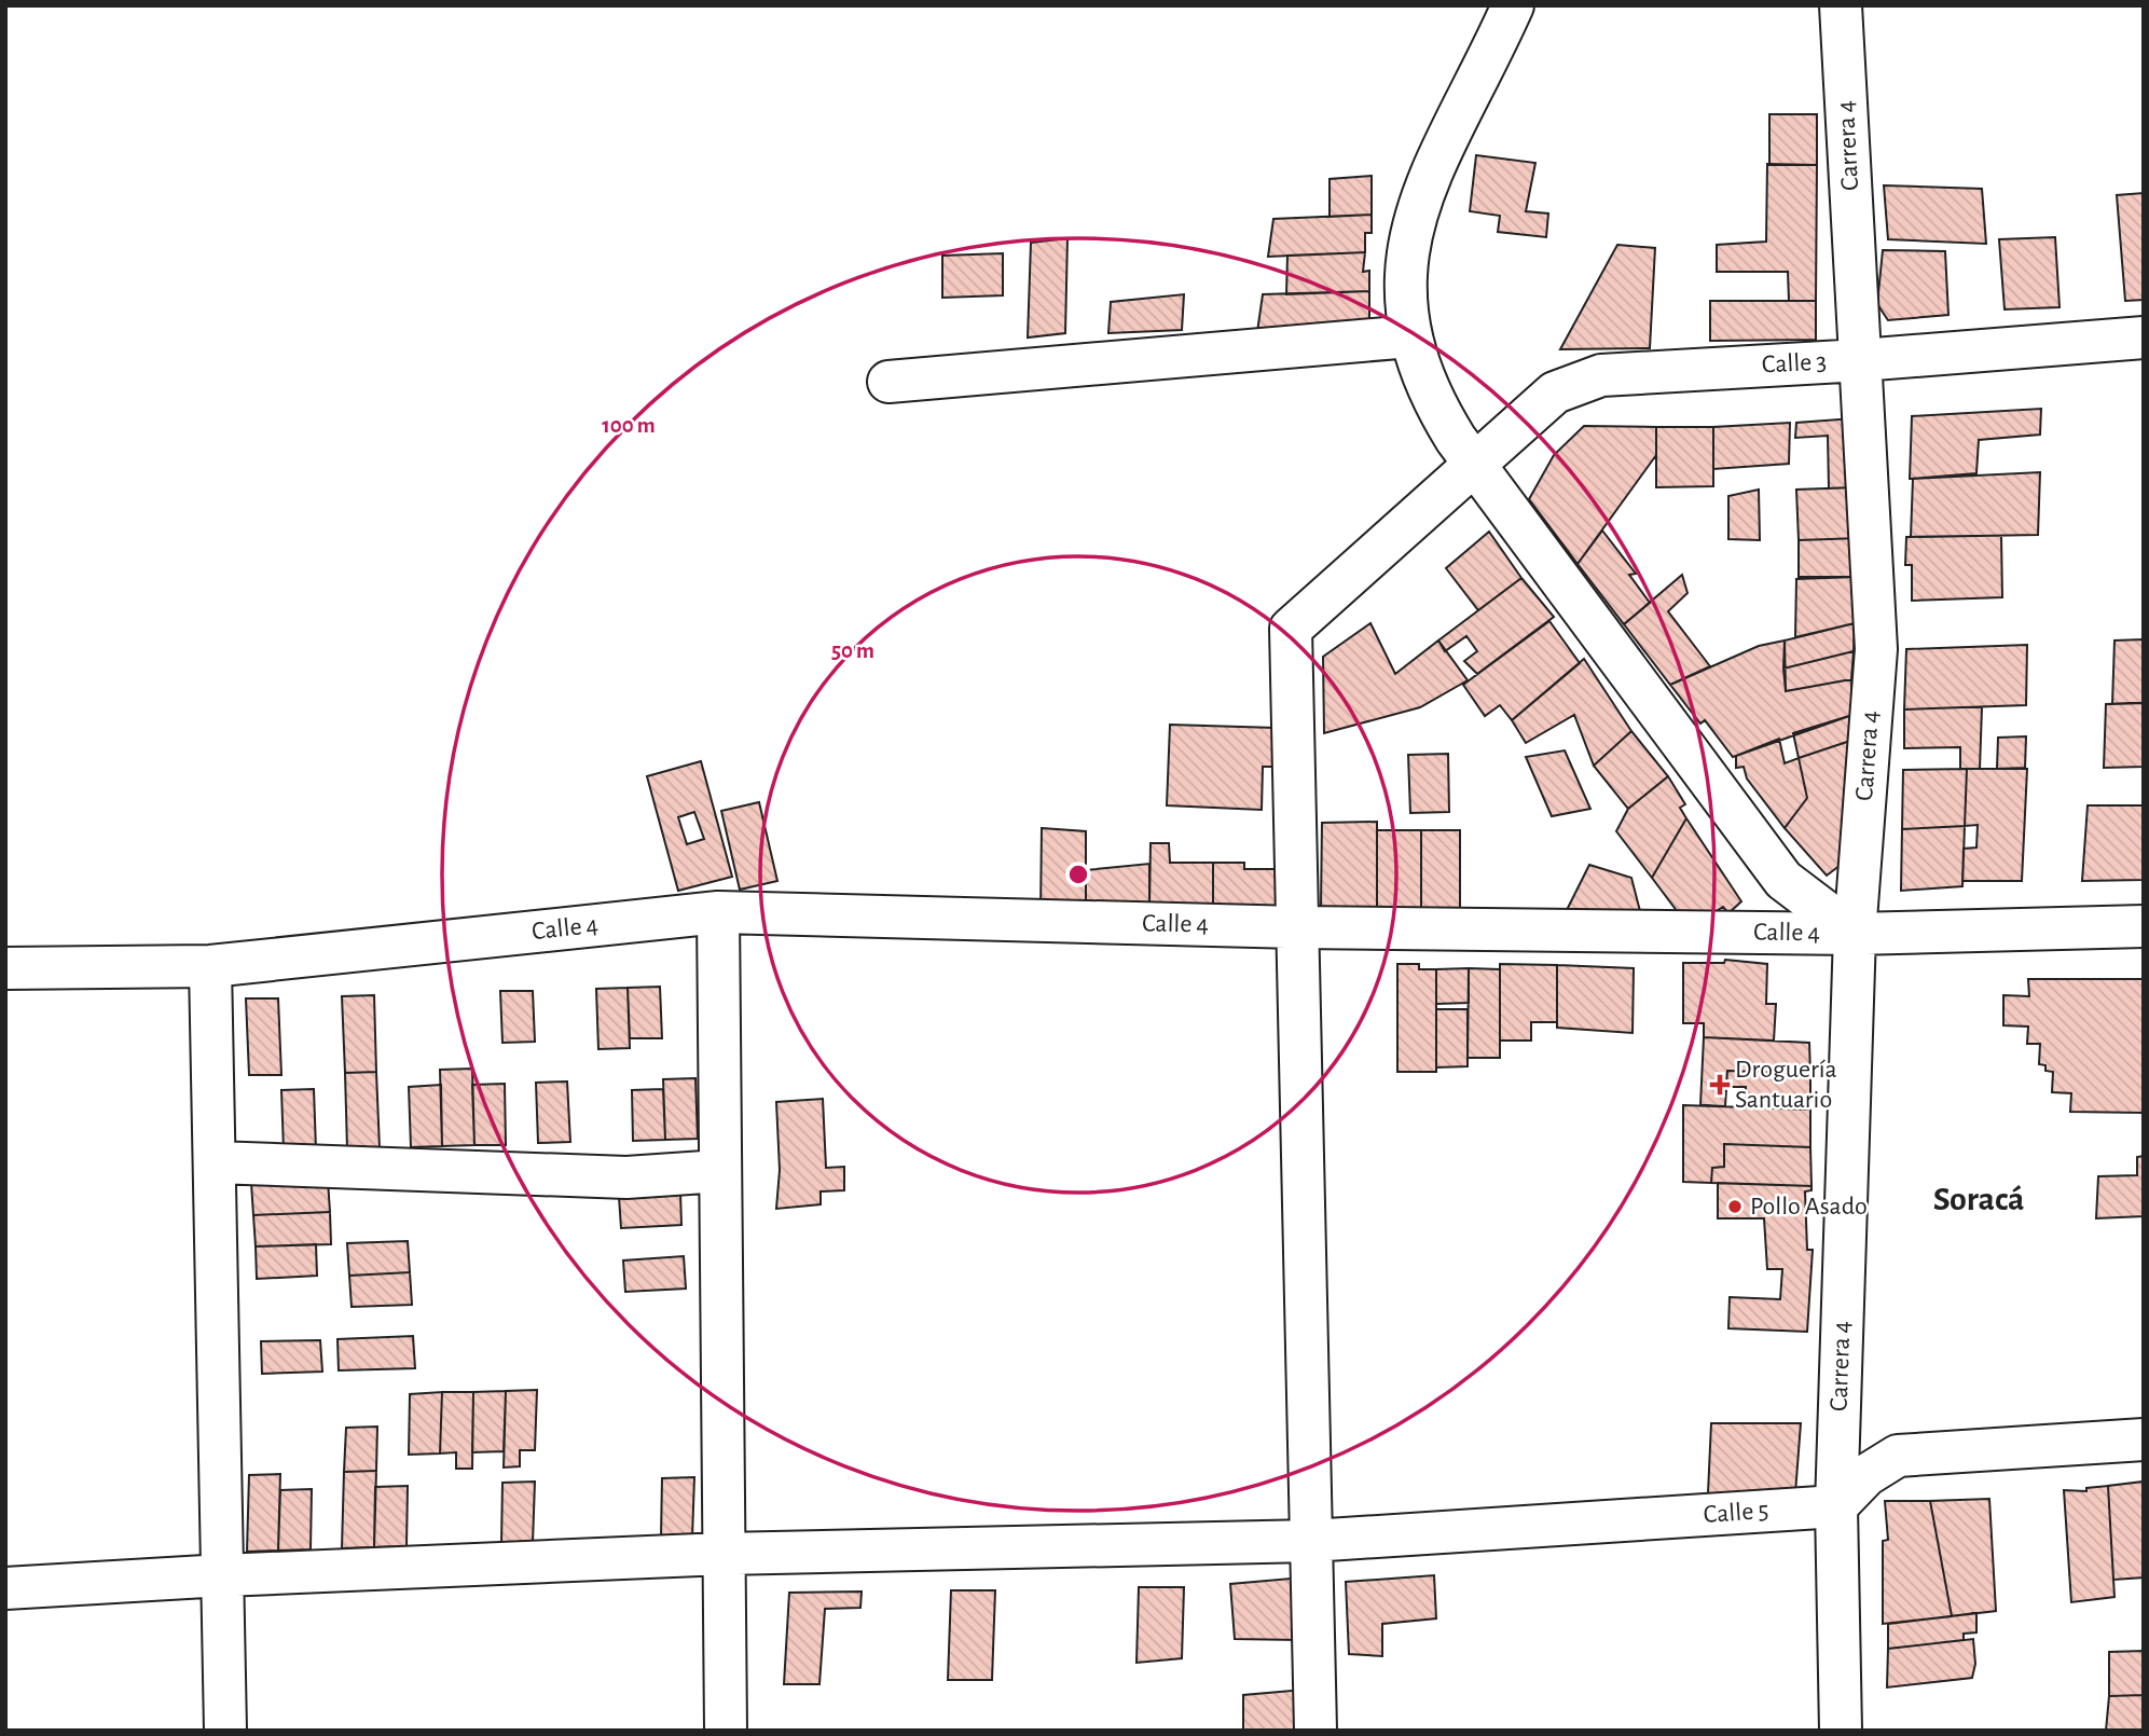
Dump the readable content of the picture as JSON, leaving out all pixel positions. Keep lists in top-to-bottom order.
{
  "streets": {
    "street": [
      "Carrera 4",
      "Calle 3",
      "Calle 4",
      "Calle 5"
    ]
  },
  "crossings": [
    ["Carrera 4", "Calle 3"],
    ["Carrera 4", "Calle 4"],
    ["Carrera 4", "Calle 5"],
    ["Calle 3", "Calle 4"],
    ["Calle 3", "Calle 5"]
  ],
  "districts": ["Soracá"],
  "places": {
    "health": ["Droguería Santuario"],
    "other": ["Pollo Asado"]
  },
  "rings": ["100 m", "50 m"]
}
